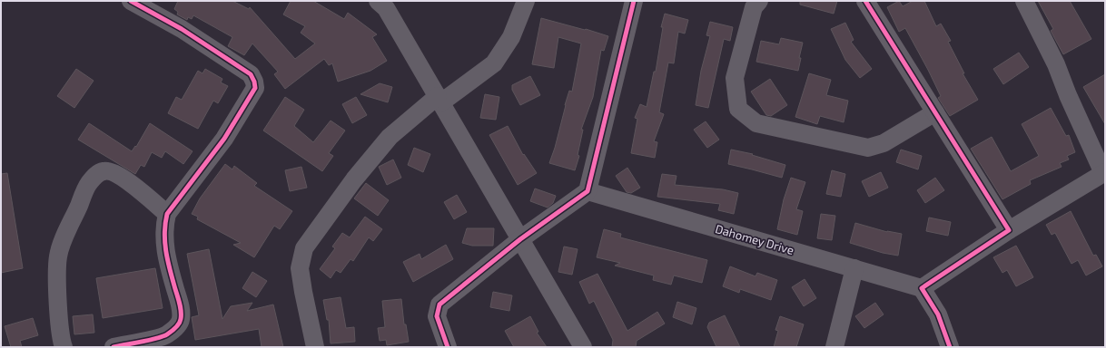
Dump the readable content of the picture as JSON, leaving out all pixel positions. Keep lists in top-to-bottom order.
{
  "streets": {
    "street": ["Dahomey Drive"]
  }
}
